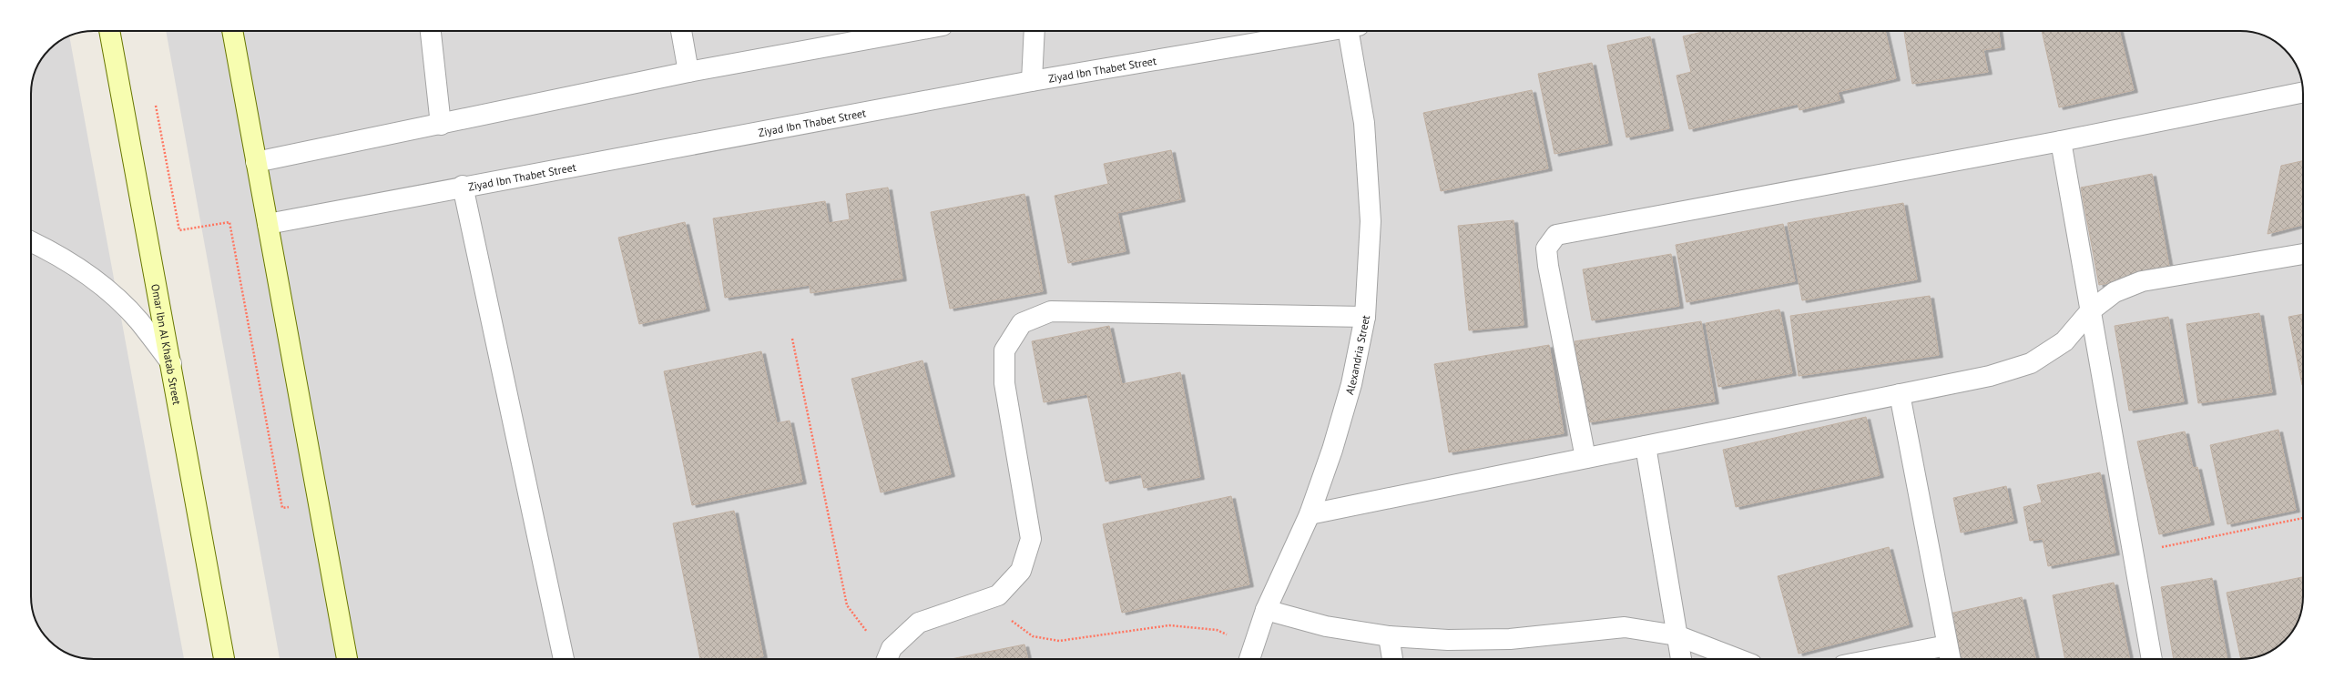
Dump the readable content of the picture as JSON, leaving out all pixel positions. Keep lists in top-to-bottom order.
{
  "streets": {
    "street": ["Ziyad Ibn Thabet Street", "Omar Ibn Al Khatab Street", "Alexandria Street"]
  }
}
